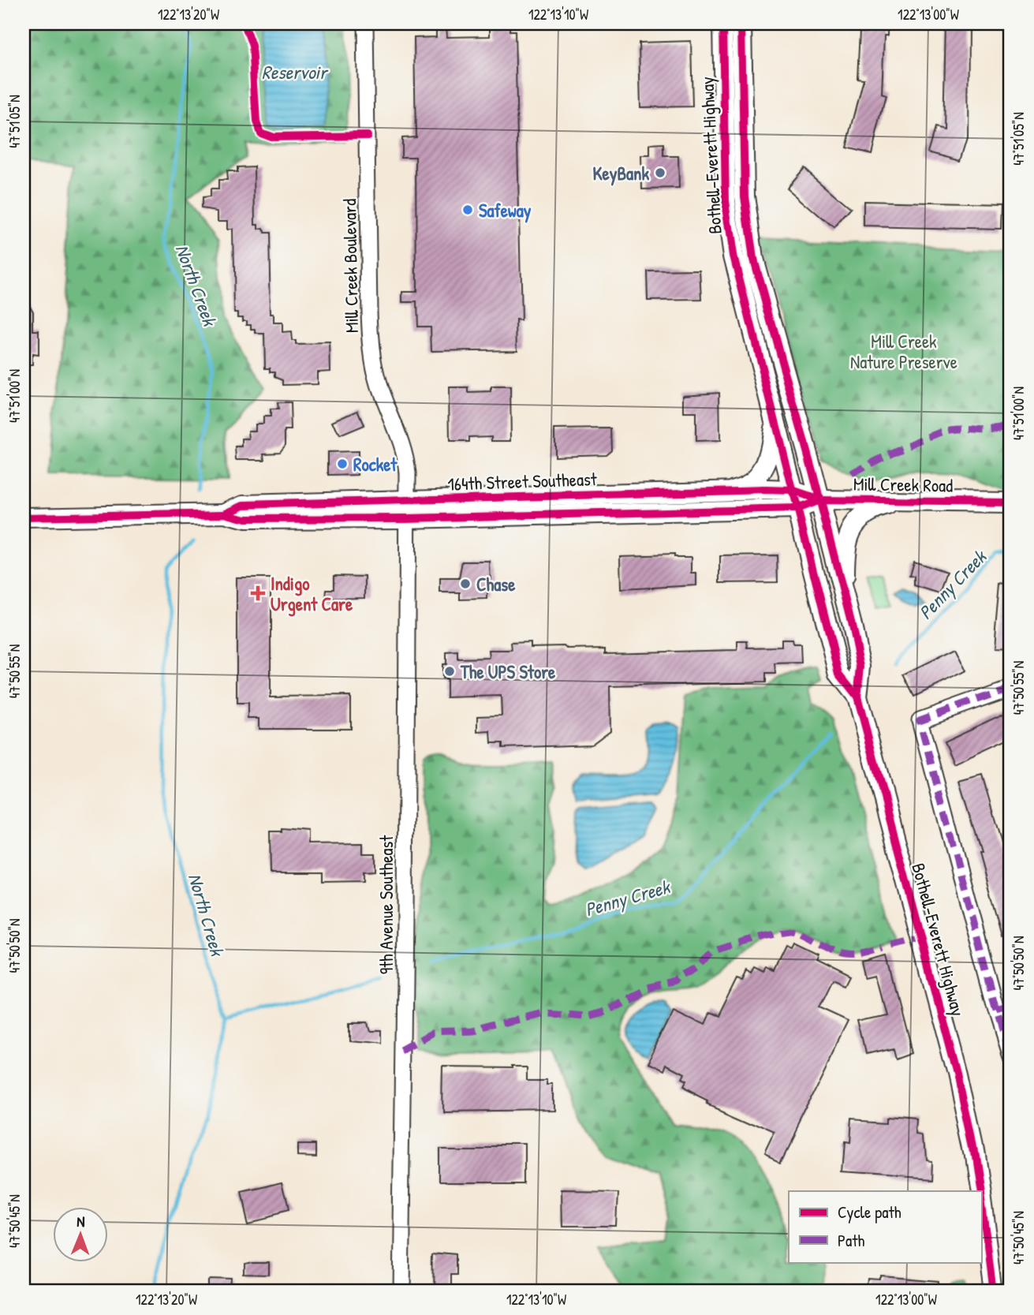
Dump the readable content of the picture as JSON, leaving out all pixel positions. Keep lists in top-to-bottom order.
{
  "streets": {
    "main road": ["Bothell-Everett Highway", "164th Street Southeast", "Mill Creek Road"],
    "street": ["Mill Creek Boulevard", "9th Avenue Southeast"]
  },
  "crossings": [
    ["Bothell-Everett Highway", "164th Street Southeast"],
    ["Bothell-Everett Highway", "Mill Creek Road"],
    ["Mill Creek Boulevard", "164th Street Southeast"],
    ["Mill Creek Boulevard", "9th Avenue Southeast"],
    ["164th Street Southeast", "Mill Creek Road"],
    ["164th Street Southeast", "9th Avenue Southeast"]
  ],
  "water": ["Reservoir", "North Creek", "Penny Creek"],
  "parks": ["Mill Creek Nature Preserve"],
  "places": {
    "other": [
      "KeyBank",
      "Safeway",
      "Rocket",
      "Chase",
      "The UPS Store"
    ],
    "health": ["Indigo Urgent Care"]
  },
  "legend": ["Cycle path", "Path"],
  "north": "top",
  "coordinates": [
    "122°13'20\"W",
    "122°13'10\"W",
    "122°13'00\"W",
    "47°51'05\"N",
    "47°51'00\"N",
    "47°50'55\"N",
    "47°50'50\"N",
    "47°50'45\"N"
  ]
}
